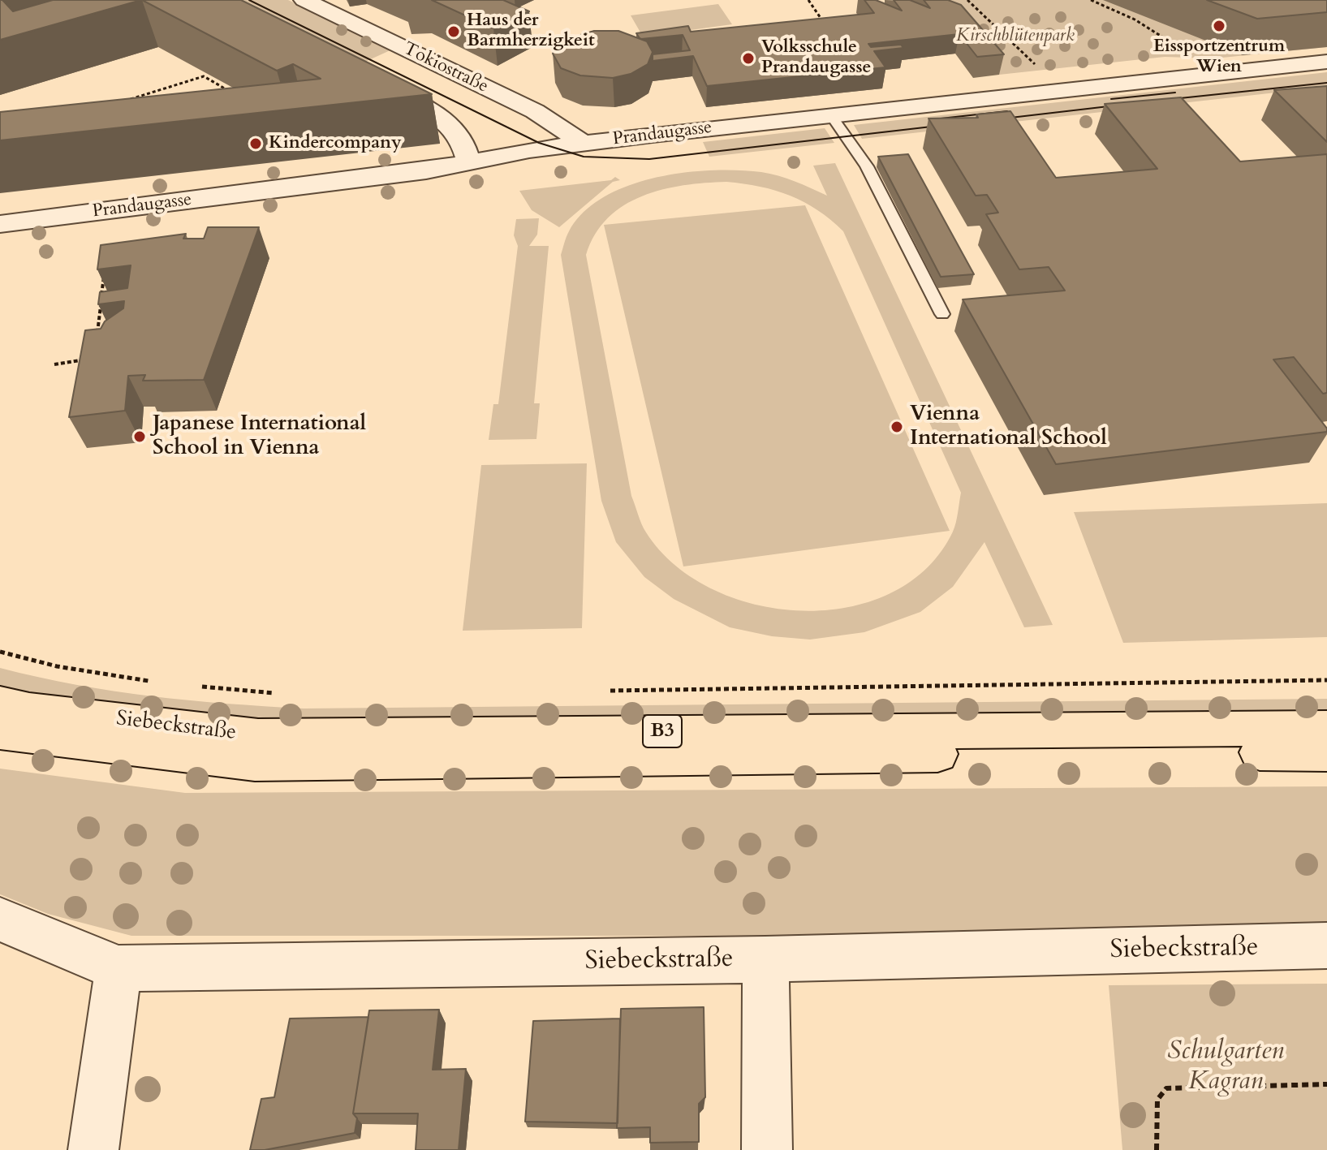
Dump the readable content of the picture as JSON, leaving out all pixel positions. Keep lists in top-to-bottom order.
{
  "streets": {
    "main road": ["Siebeckstraße", "B3"],
    "street": ["Tokiostraße", "Prandaugasse"]
  },
  "crossings": [
    ["Tokiostraße", "Prandaugasse"]
  ],
  "parks": ["Kirschblütenpark", "Schulgarten Kagran"],
  "places": [
    "Eissportzentrum Wien",
    "Haus der Barmherzigkeit",
    "Volksschule Prandaugasse",
    "Kindercompany",
    "Vienna International School",
    "Japanese International School in Vienna"
  ]
}
